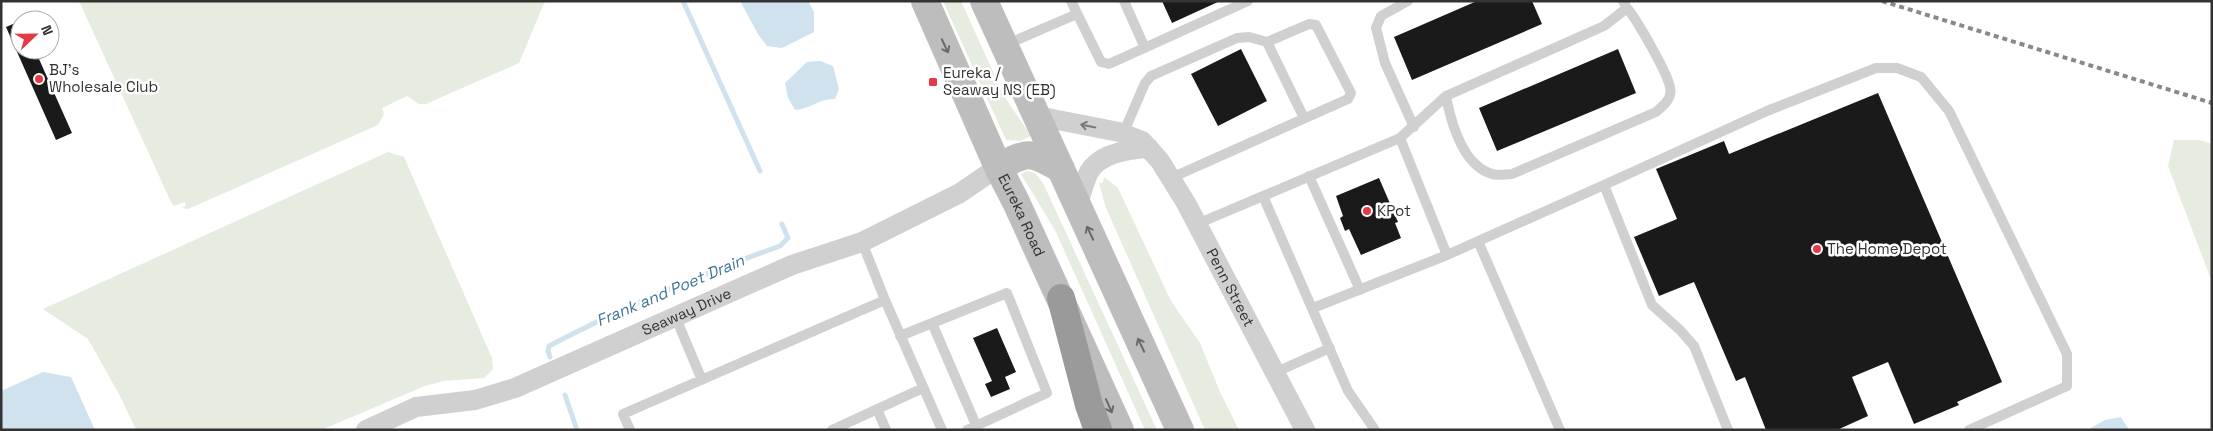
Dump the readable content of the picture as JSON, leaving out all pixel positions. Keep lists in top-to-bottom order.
{
  "streets": {
    "main road": ["Eureka Road"],
    "street": ["Penn Street", "Seaway Drive"]
  },
  "crossings": [
    ["Eureka Road", "Seaway Drive"]
  ],
  "water": ["Frank and Poet Drain"],
  "places": {
    "other": ["BJ's Wholesale Club", "KPot", "The Home Depot"],
    "transit": ["Eureka / Seaway NS (EB)"]
  },
  "north": "right"
}
